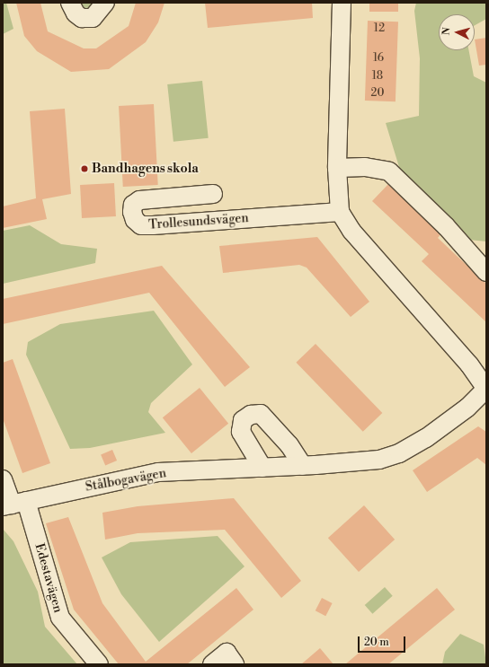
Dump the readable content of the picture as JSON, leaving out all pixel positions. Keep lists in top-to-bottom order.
{
  "streets": {
    "street": ["Trollesundsvägen", "Stålbogavägen", "Edestavägen"]
  },
  "crossings": [
    ["Stålbogavägen", "Edestavägen"]
  ],
  "places": ["Bandhagens skola"],
  "house_numbers": [
    "12",
    "16",
    "18",
    "20"
  ],
  "scale_bar": "20 m",
  "north": "left"
}
